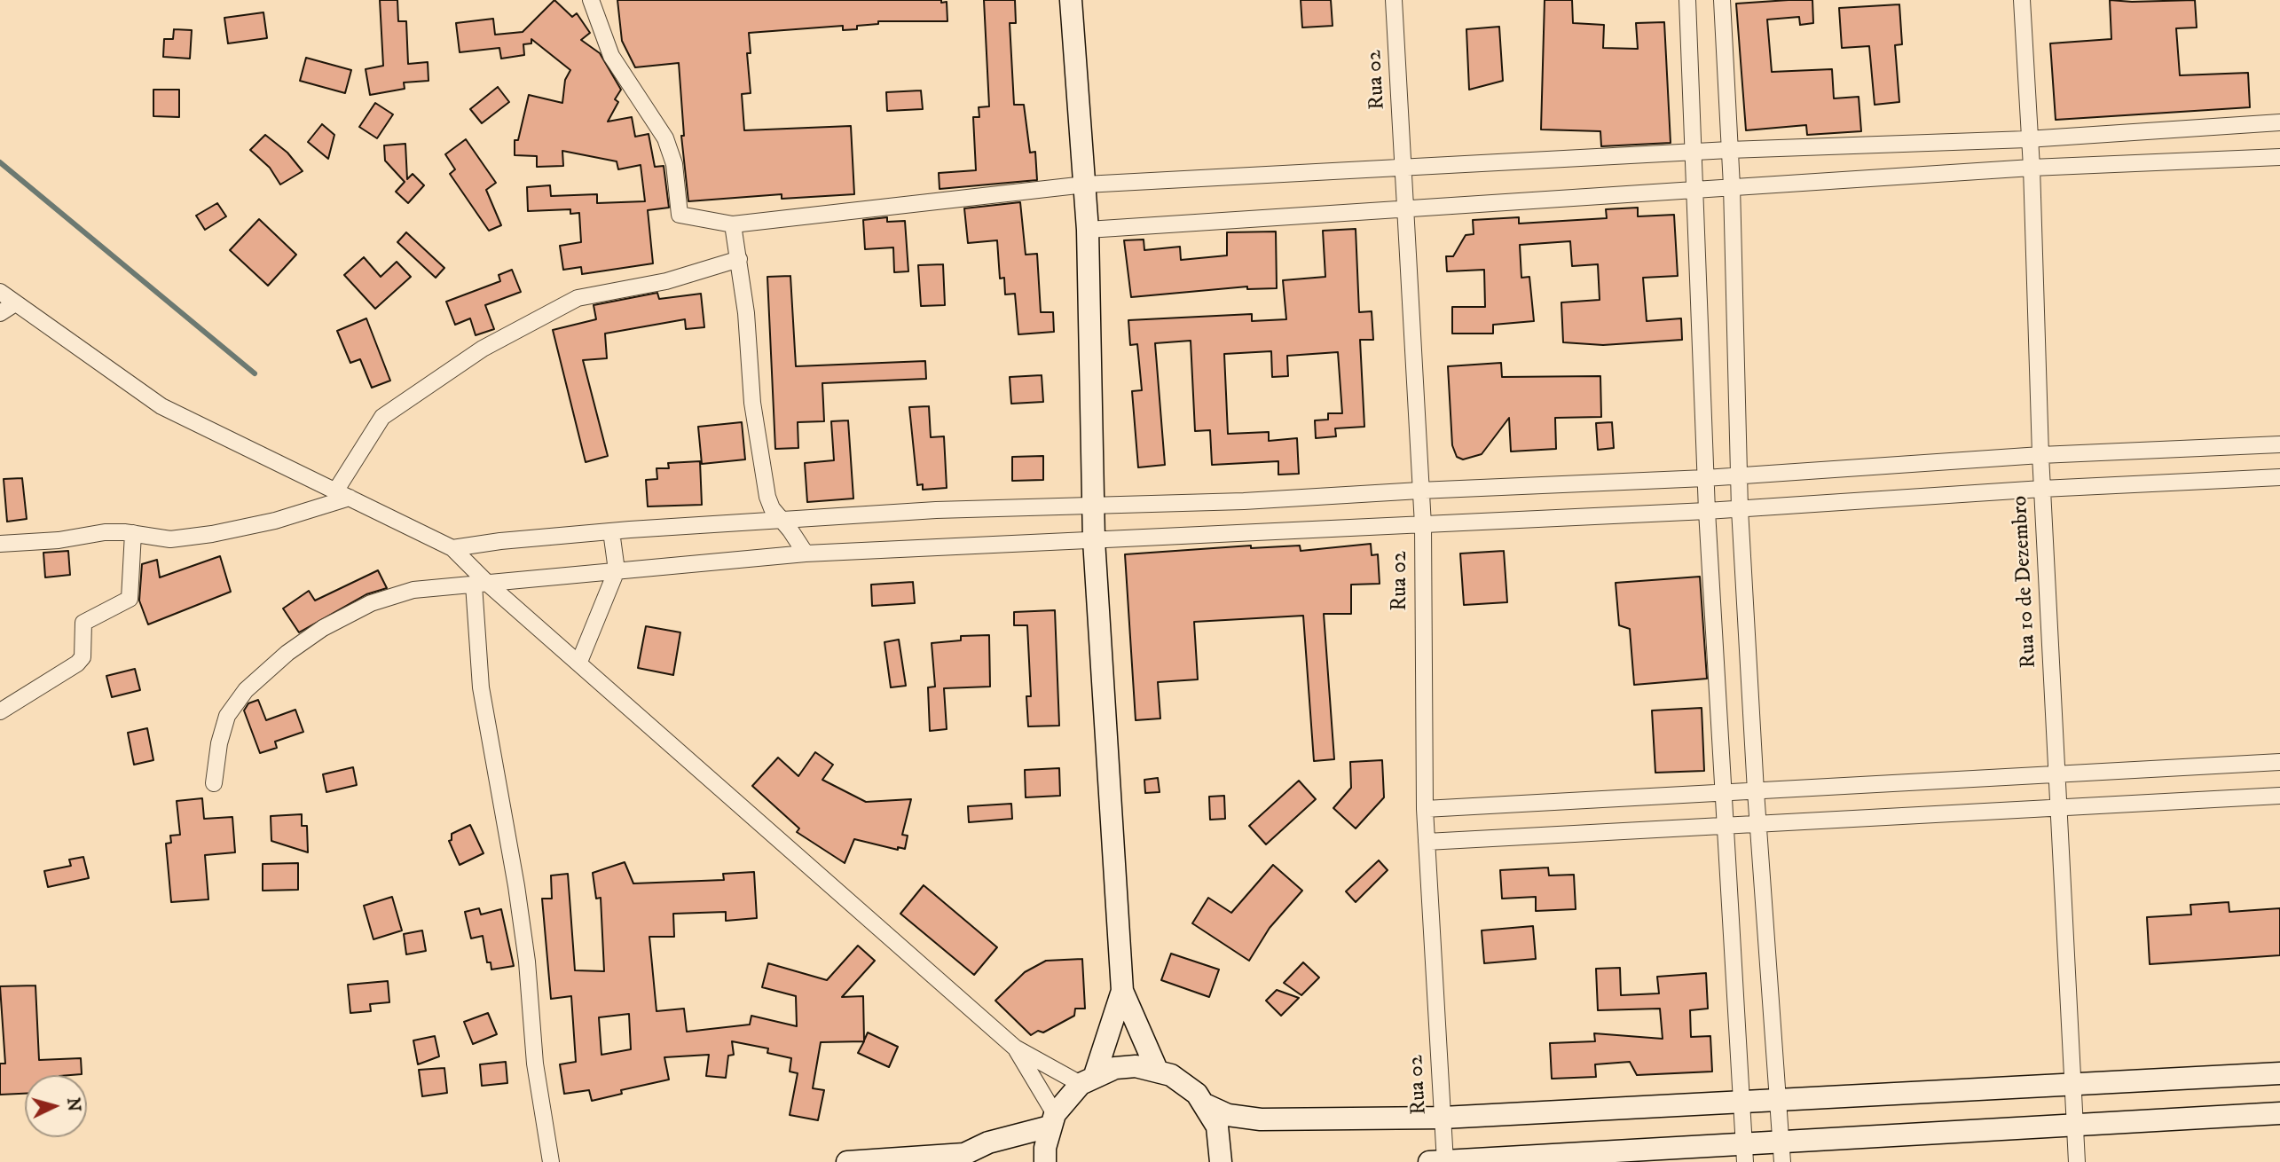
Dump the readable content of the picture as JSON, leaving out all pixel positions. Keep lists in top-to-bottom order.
{
  "streets": {
    "street": ["Rua 02", "Rua 10 de Dezembro"]
  },
  "north": "right"
}
